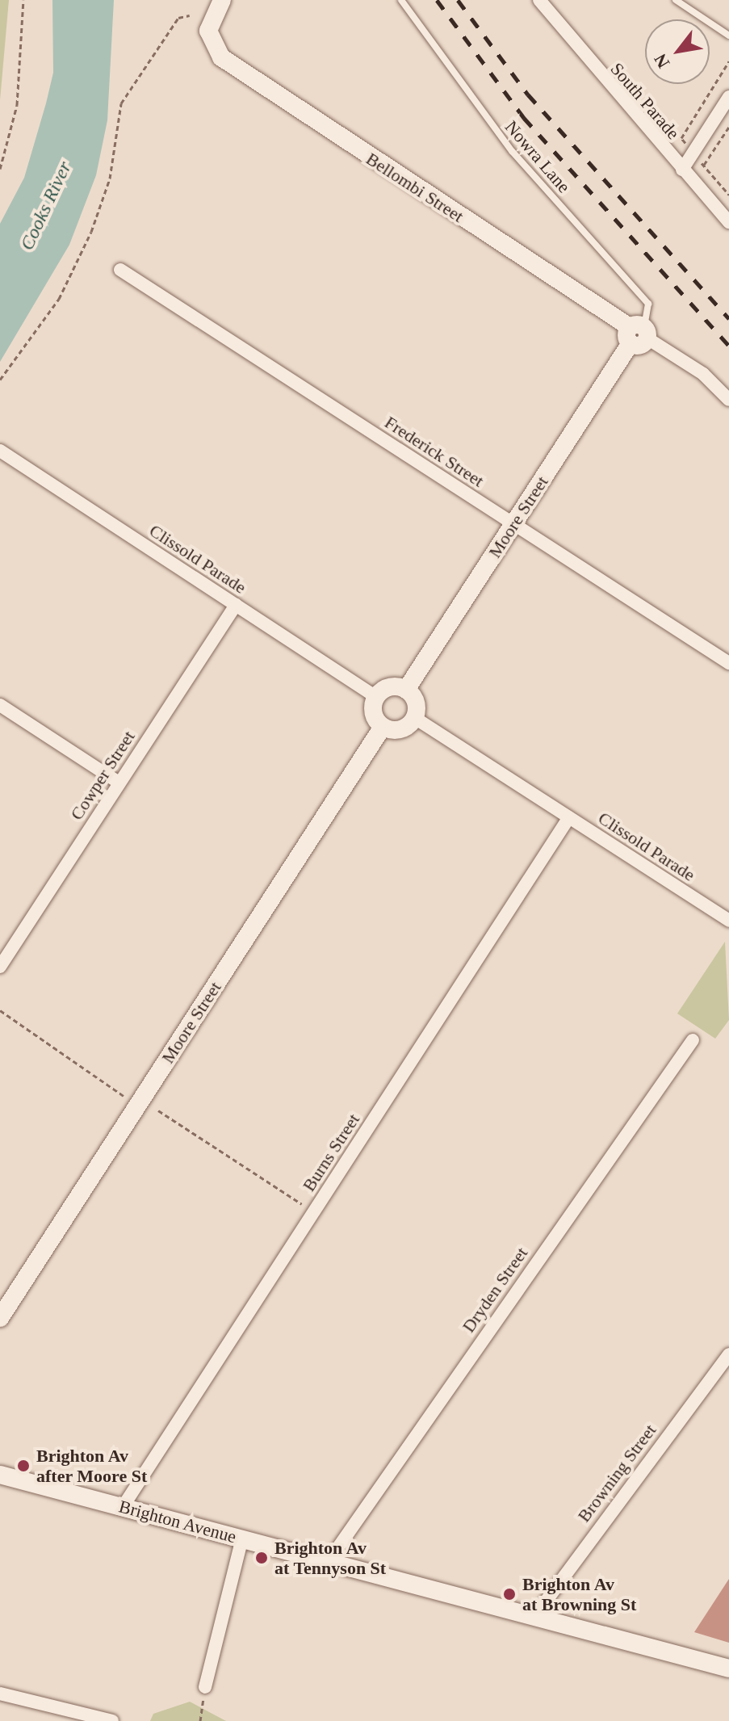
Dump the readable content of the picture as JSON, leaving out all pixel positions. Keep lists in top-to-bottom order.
{
  "streets": {
    "street": [
      "South Parade",
      "Bellombi Street",
      "Frederick Street",
      "Moore Street",
      "Clissold Parade",
      "Cowper Street",
      "Burns Street",
      "Dryden Street",
      "Browning Street",
      "Brighton Avenue"
    ],
    "lane": ["Nowra Lane"]
  },
  "crossings": [
    ["Nowra Lane", "Bellombi Street"],
    ["Nowra Lane", "Moore Street"],
    ["Bellombi Street", "Moore Street"],
    ["Frederick Street", "Moore Street"],
    ["Moore Street", "Clissold Parade"],
    ["Clissold Parade", "Cowper Street"],
    ["Clissold Parade", "Burns Street"],
    ["Burns Street", "Brighton Avenue"],
    ["Dryden Street", "Brighton Avenue"],
    ["Browning Street", "Brighton Avenue"]
  ],
  "water": ["Cooks River"],
  "places": ["Brighton Av after Moore St", "Brighton Av at Tennyson St", "Brighton Av at Browning St"],
  "north": "bottom left"
}
